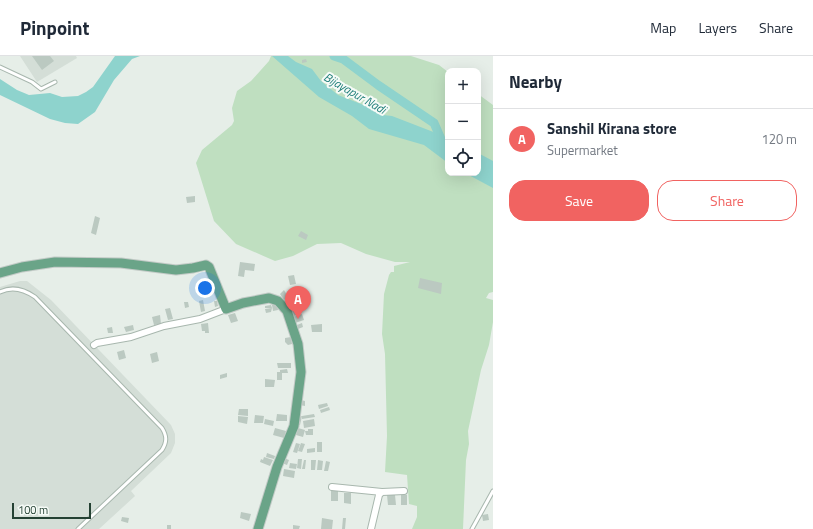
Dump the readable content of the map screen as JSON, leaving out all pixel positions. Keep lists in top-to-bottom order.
{
  "water": ["Bijayapur Nadi"],
  "scale_bar": "100 m",
  "page": {
    "header": "Pinpoint",
    "nav": ["Map", "Layers", "Share"],
    "heading": "Nearby",
    "map_buttons": ["+", "−"],
    "list": [
      {
        "mark": "A",
        "name": "Sanshil Kirana store",
        "note": "Supermarket",
        "value": "120 m"
      }
    ],
    "buttons": ["Save", "Share"],
    "pins": "A",
    "scale": "100 m"
  }
}
